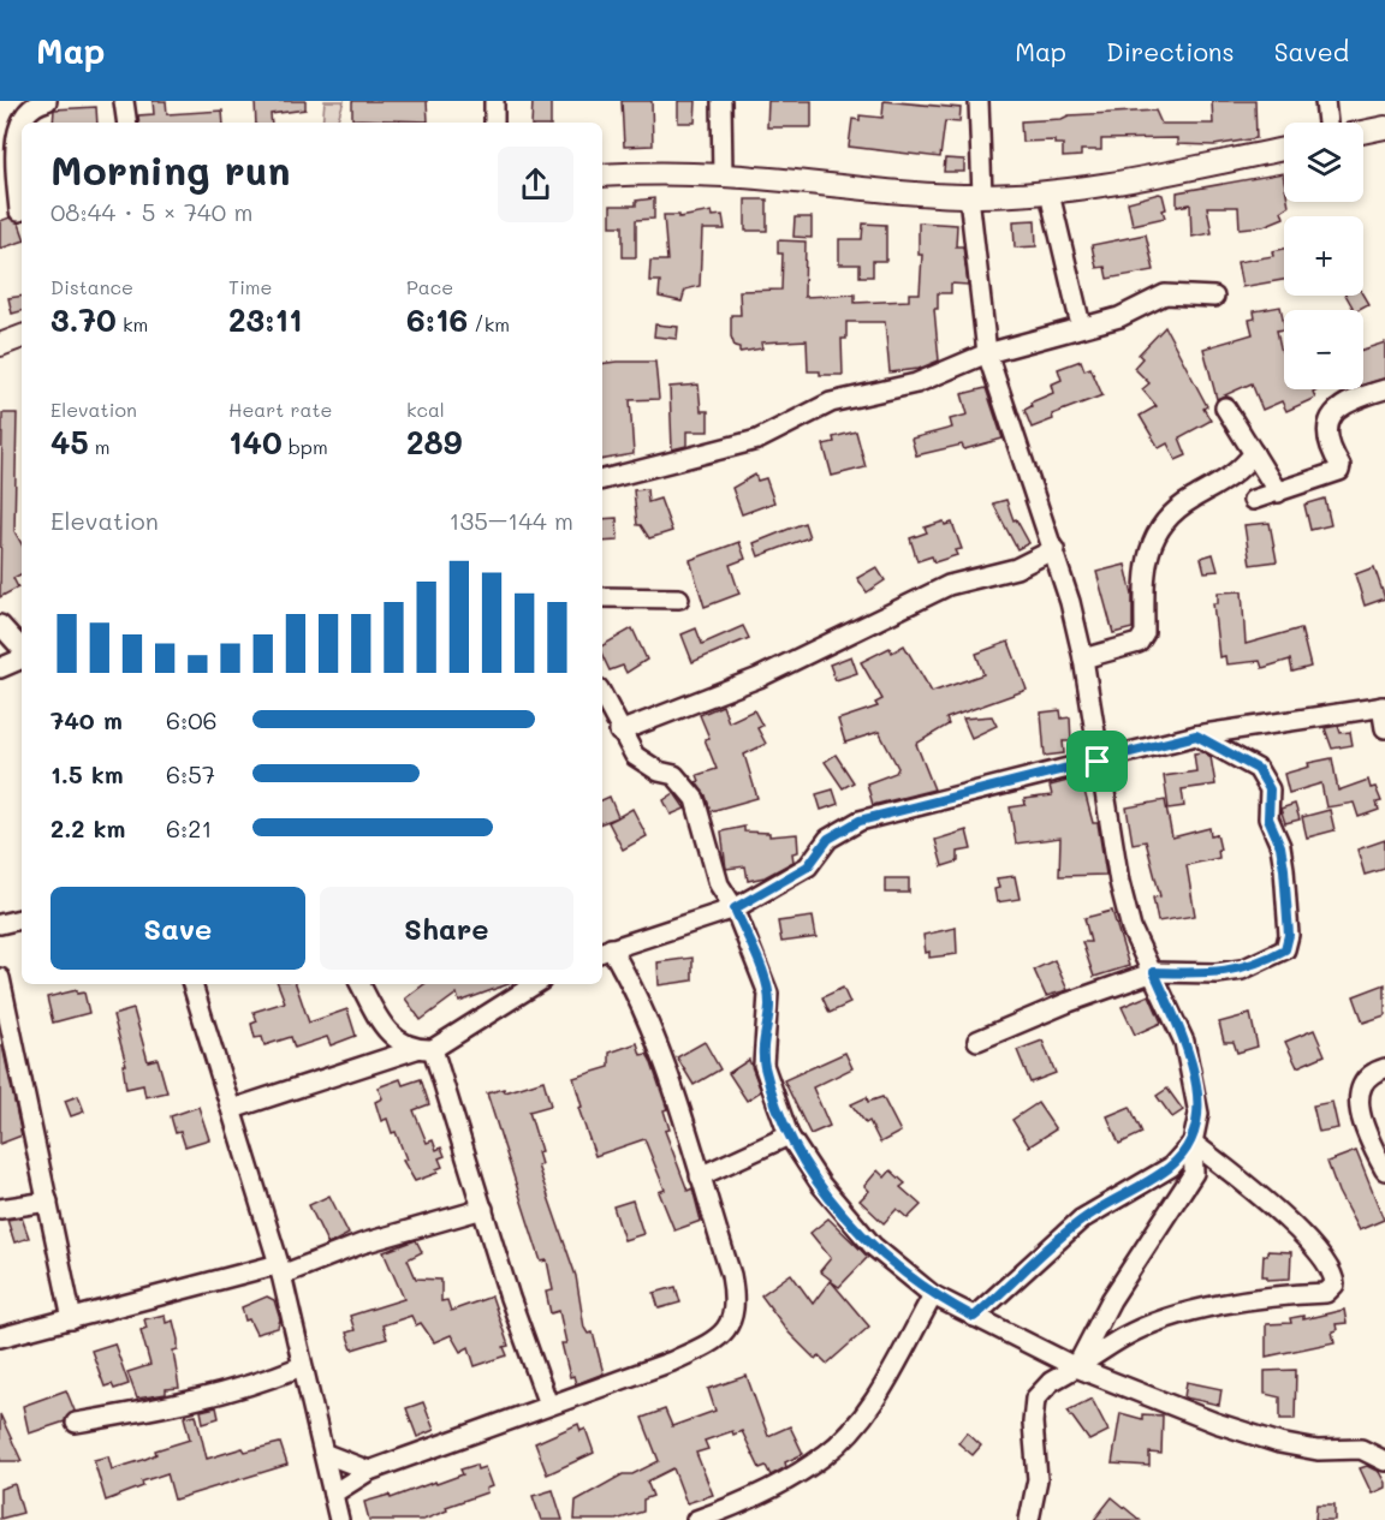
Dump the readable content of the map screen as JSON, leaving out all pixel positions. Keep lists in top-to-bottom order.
{
  "page": {
    "header": "Map",
    "nav": ["Map", "Directions", "Saved"],
    "map_buttons": ["+", "−"],
    "heading": ["Morning run", "08:44 · 5 × 740 m"],
    "stats": [
      ["Distance", "3.70 km"],
      ["Time", "23:11"],
      ["Pace", "6:16 /km"],
      ["Elevation", "45 m"],
      ["Heart rate", "140 bpm"],
      ["kcal", "289"]
    ],
    "chart": ["Elevation", "135–144 m"],
    "list": [
      {
        "name": "740 m",
        "note": "6:06"
      },
      {
        "name": "1.5 km",
        "note": "6:57"
      },
      {
        "name": "2.2 km",
        "note": "6:21"
      }
    ],
    "buttons": ["Save", "Share"]
  }
}
